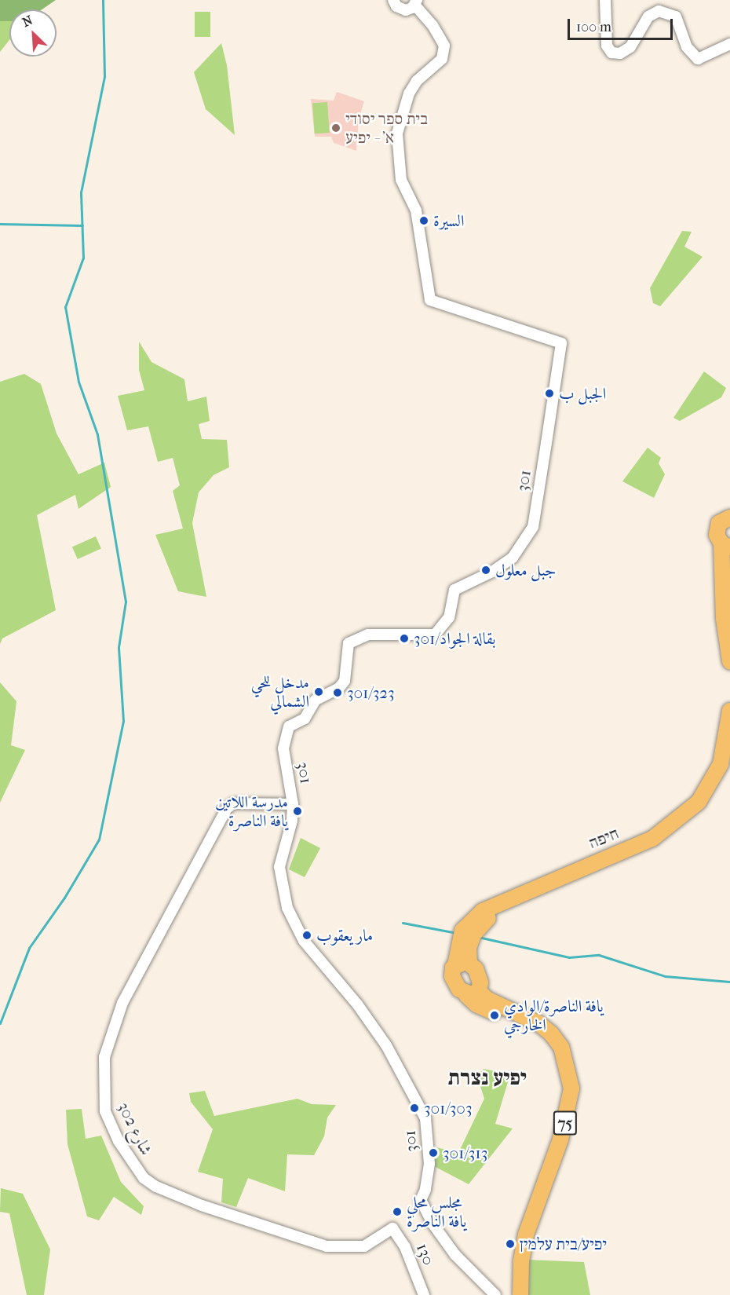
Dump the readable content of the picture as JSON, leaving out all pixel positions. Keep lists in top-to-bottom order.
{
  "streets": {
    "highway": ["חיפה", "75"],
    "street": ["301", "شارع 302", "130"]
  },
  "crossings": [
    ["301", "شارع 302"],
    ["חיפה", "75"],
    ["شارع 302", "130"]
  ],
  "districts": ["יפיע נצרת"],
  "places": [
    "בית ספר יסודי א' - יפיע",
    "السيرة",
    "الجبل ب",
    "جبل معلول",
    "بقالة الجواد/301",
    "مدخل للحي الشمالي",
    "301/323",
    "مدرسة اللاتين يافة الناصرة",
    "مار يعقوب",
    "يافة الناصرة/الوادي الخارجي",
    "301/303",
    "301/313",
    "مجلس محلي يافة الناصرة",
    "יפיע/בית עלמין"
  ],
  "scale_bar": "100 m",
  "north": "top left"
}
